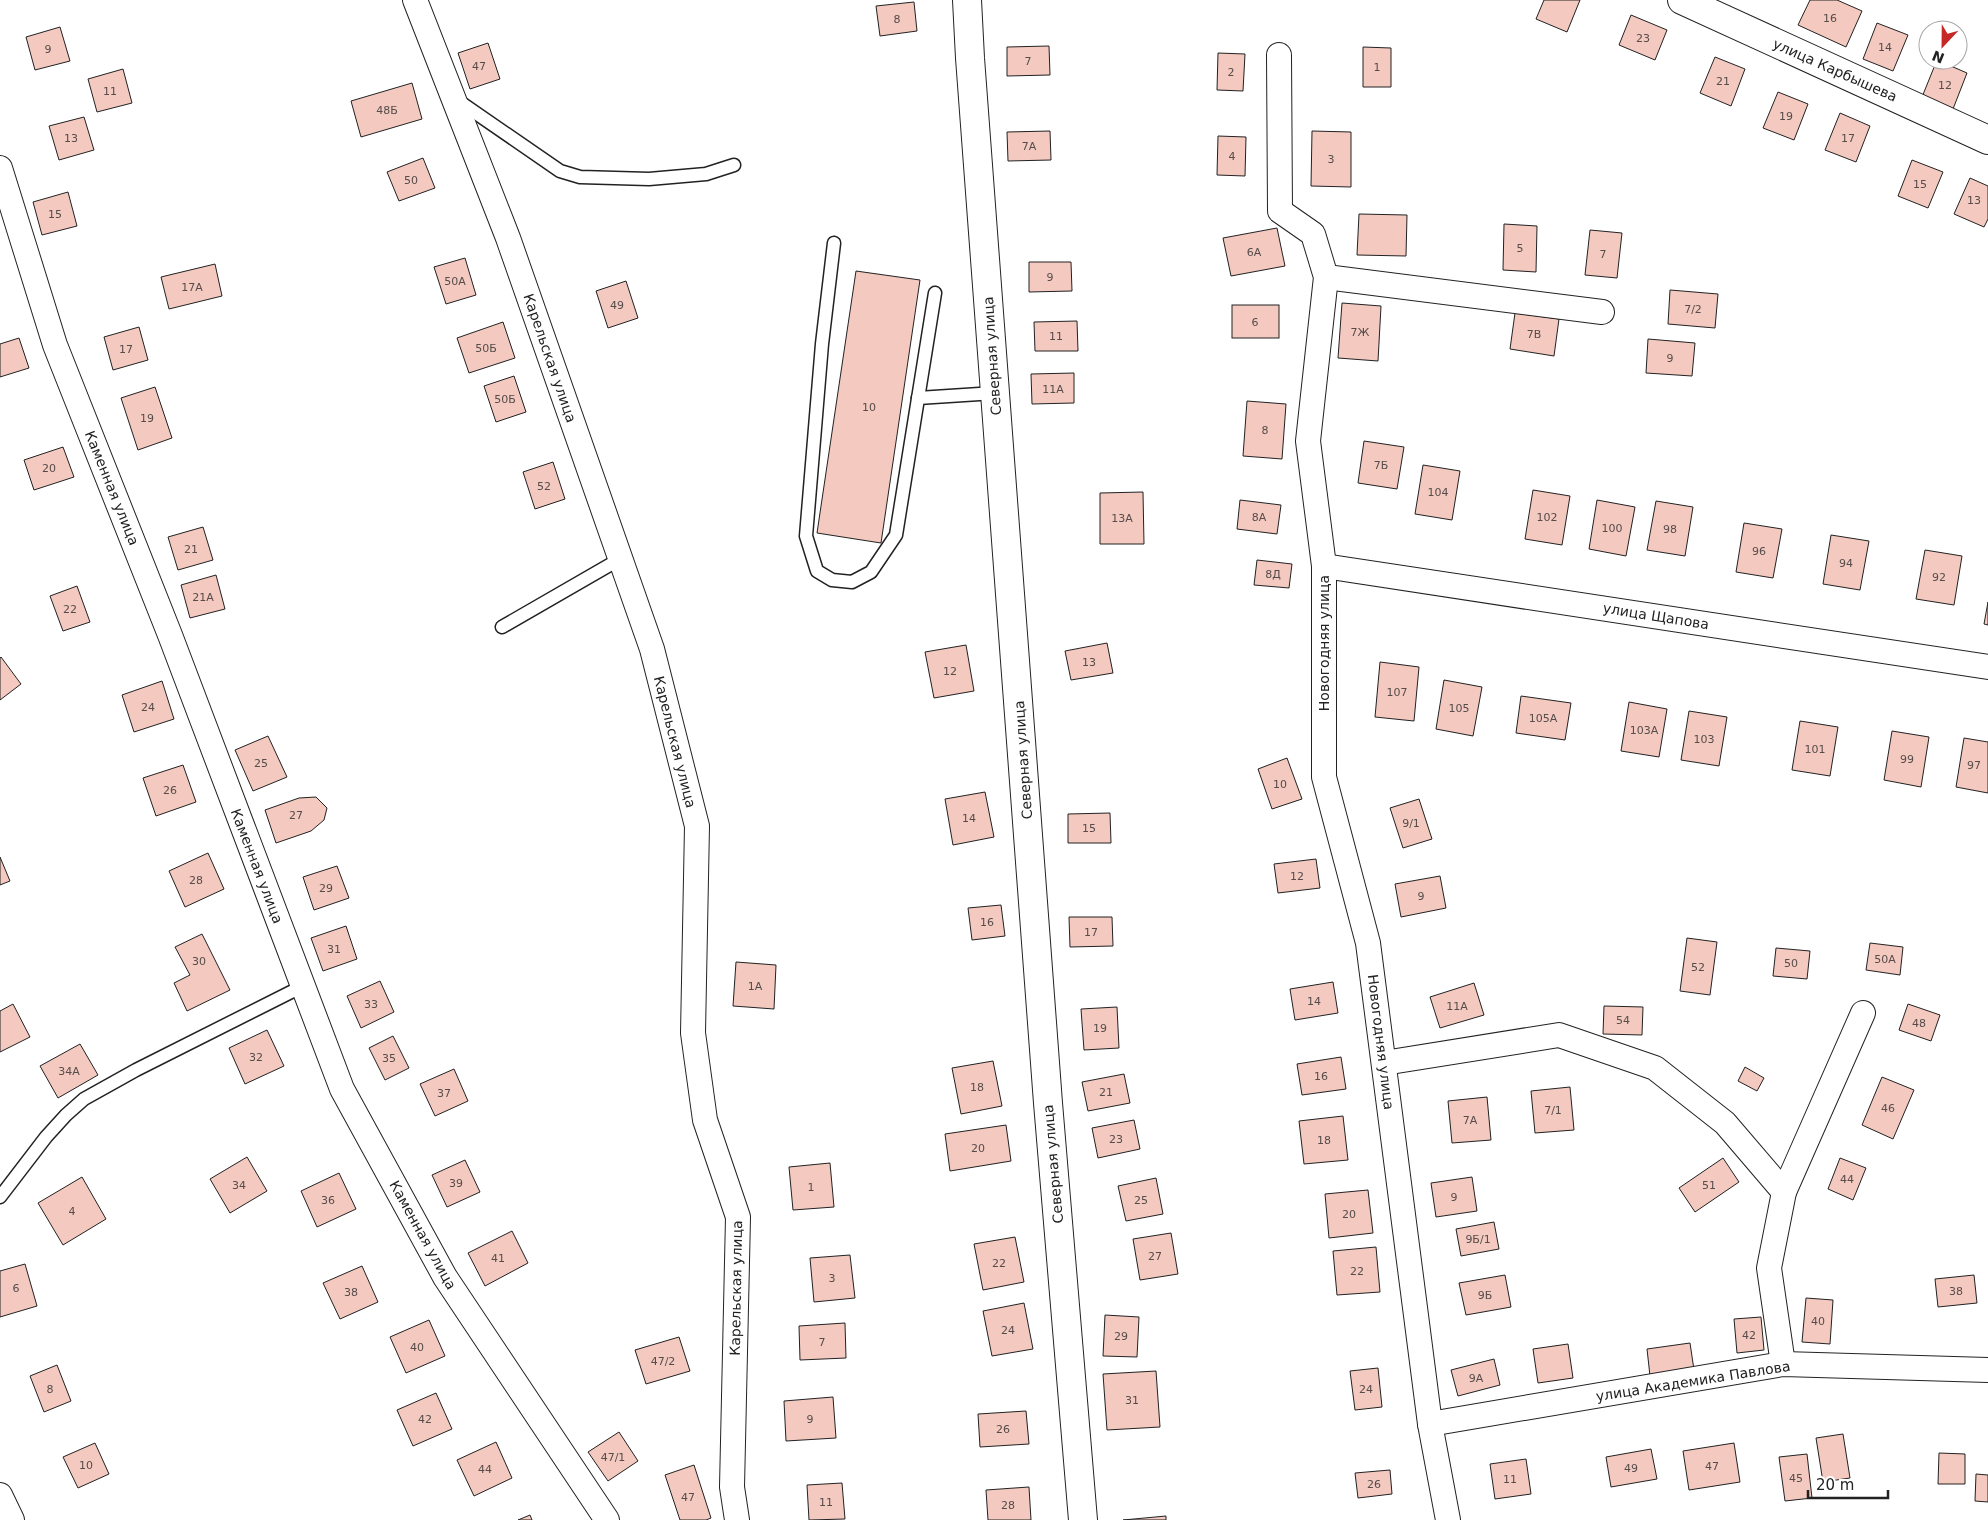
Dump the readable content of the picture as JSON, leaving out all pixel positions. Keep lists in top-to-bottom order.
{
  "streets": {
    "main road": ["улица Карбышева", "Северная улица"],
    "street": [
      "Карельская улица",
      "Каменная улица",
      "улица Щапова",
      "Новогодняя улица",
      "улица Академика Павлова"
    ]
  },
  "crossings": [
    ["улица Щапова", "Новогодняя улица"],
    ["Новогодняя улица", "улица Академика Павлова"]
  ],
  "house_numbers": [
    "16",
    "8",
    "23",
    "14",
    "9",
    "7",
    "47",
    "1",
    "2",
    "21",
    "12",
    "11",
    "48Б",
    "19",
    "13",
    "17",
    "7А",
    "4",
    "3",
    "50",
    "15",
    "13",
    "15",
    "5",
    "6А",
    "7",
    "9",
    "50А",
    "17А",
    "49",
    "7/2",
    "6",
    "7Ж",
    "7В",
    "11",
    "50Б",
    "17",
    "9",
    "11А",
    "50Б",
    "10",
    "19",
    "8",
    "7Б",
    "20",
    "52",
    "104",
    "8А",
    "102",
    "13А",
    "100",
    "98",
    "21",
    "96",
    "94",
    "8Д",
    "92",
    "21А",
    "22",
    "13",
    "12",
    "107",
    "24",
    "105",
    "105А",
    "103А",
    "103",
    "101",
    "99",
    "25",
    "97",
    "10",
    "26",
    "27",
    "14",
    "9/1",
    "15",
    "12",
    "28",
    "29",
    "9",
    "16",
    "17",
    "31",
    "50А",
    "30",
    "50",
    "52",
    "1А",
    "14",
    "33",
    "11А",
    "54",
    "48",
    "19",
    "32",
    "35",
    "34А",
    "16",
    "18",
    "21",
    "37",
    "46",
    "7/1",
    "7А",
    "23",
    "18",
    "20",
    "44",
    "39",
    "34",
    "51",
    "1",
    "9",
    "36",
    "25",
    "4",
    "20",
    "9Б/1",
    "27",
    "41",
    "22",
    "22",
    "3",
    "6",
    "38",
    "38",
    "9Б",
    "40",
    "24",
    "42",
    "29",
    "7",
    "40",
    "47/2",
    "9А",
    "8",
    "24",
    "31",
    "42",
    "9",
    "26",
    "47/1",
    "10",
    "47",
    "49",
    "44",
    "45",
    "11",
    "26",
    "47",
    "11",
    "28"
  ],
  "scale_bar": "20 m",
  "north": "bottom"
}
